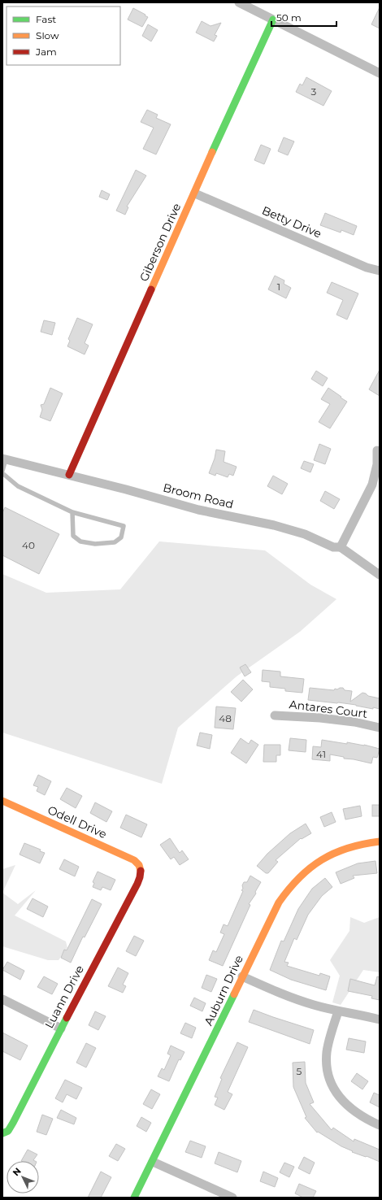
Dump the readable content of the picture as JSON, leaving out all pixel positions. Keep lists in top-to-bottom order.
{
  "streets": {
    "street": [
      "Betty Drive",
      "Giberson Drive",
      "Broom Road",
      "Antares Court",
      "Odell Drive",
      "Auburn Drive",
      "Luann Drive"
    ]
  },
  "crossings": [
    ["Betty Drive", "Giberson Drive"],
    ["Giberson Drive", "Broom Road"],
    ["Odell Drive", "Luann Drive"]
  ],
  "house_numbers": [
    "3",
    "1",
    "40",
    "48",
    "41",
    "5"
  ],
  "legend": ["Fast", "Slow", "Jam"],
  "scale_bar": "50 m",
  "north": "top left"
}
